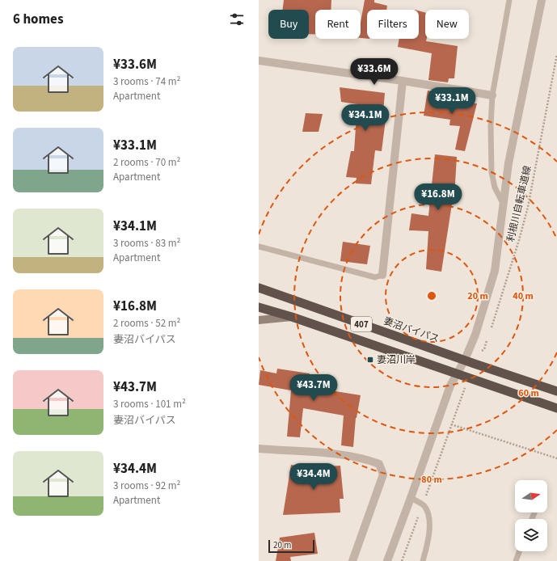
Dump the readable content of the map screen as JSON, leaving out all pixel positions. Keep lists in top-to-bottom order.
{
  "streets": {
    "highway": ["407", "妻沼バイパス"],
    "path": ["利根川自転車道線"]
  },
  "places": {
    "transit": ["妻沼川岸"]
  },
  "scale_bar": "20 m",
  "north": "right",
  "page": {
    "heading": "6 homes",
    "chip": [
      "Buy",
      "Rent",
      "Filters",
      "New"
    ],
    "list": [
      {
        "name": "¥33.6M",
        "note": "3 rooms · 74 m² · Apartment"
      },
      {
        "name": "¥33.1M",
        "note": "2 rooms · 70 m² · Apartment"
      },
      {
        "name": "¥34.1M",
        "note": "3 rooms · 83 m² · Apartment"
      },
      {
        "name": "¥16.8M",
        "note": "2 rooms · 52 m² · 妻沼バイパス"
      },
      {
        "name": "¥43.7M",
        "note": "3 rooms · 101 m² · 妻沼バイパス"
      },
      {
        "name": "¥34.4M",
        "note": "3 rooms · 92 m² · Apartment"
      }
    ],
    "price": [
      "¥33.6M",
      "¥33.1M",
      "¥34.1M",
      "¥16.8M",
      "¥43.7M",
      "¥34.4M"
    ],
    "scale": "20 m"
  },
  "rings": [
    "20 m",
    "40 m",
    "60 m",
    "80 m"
  ]
}
